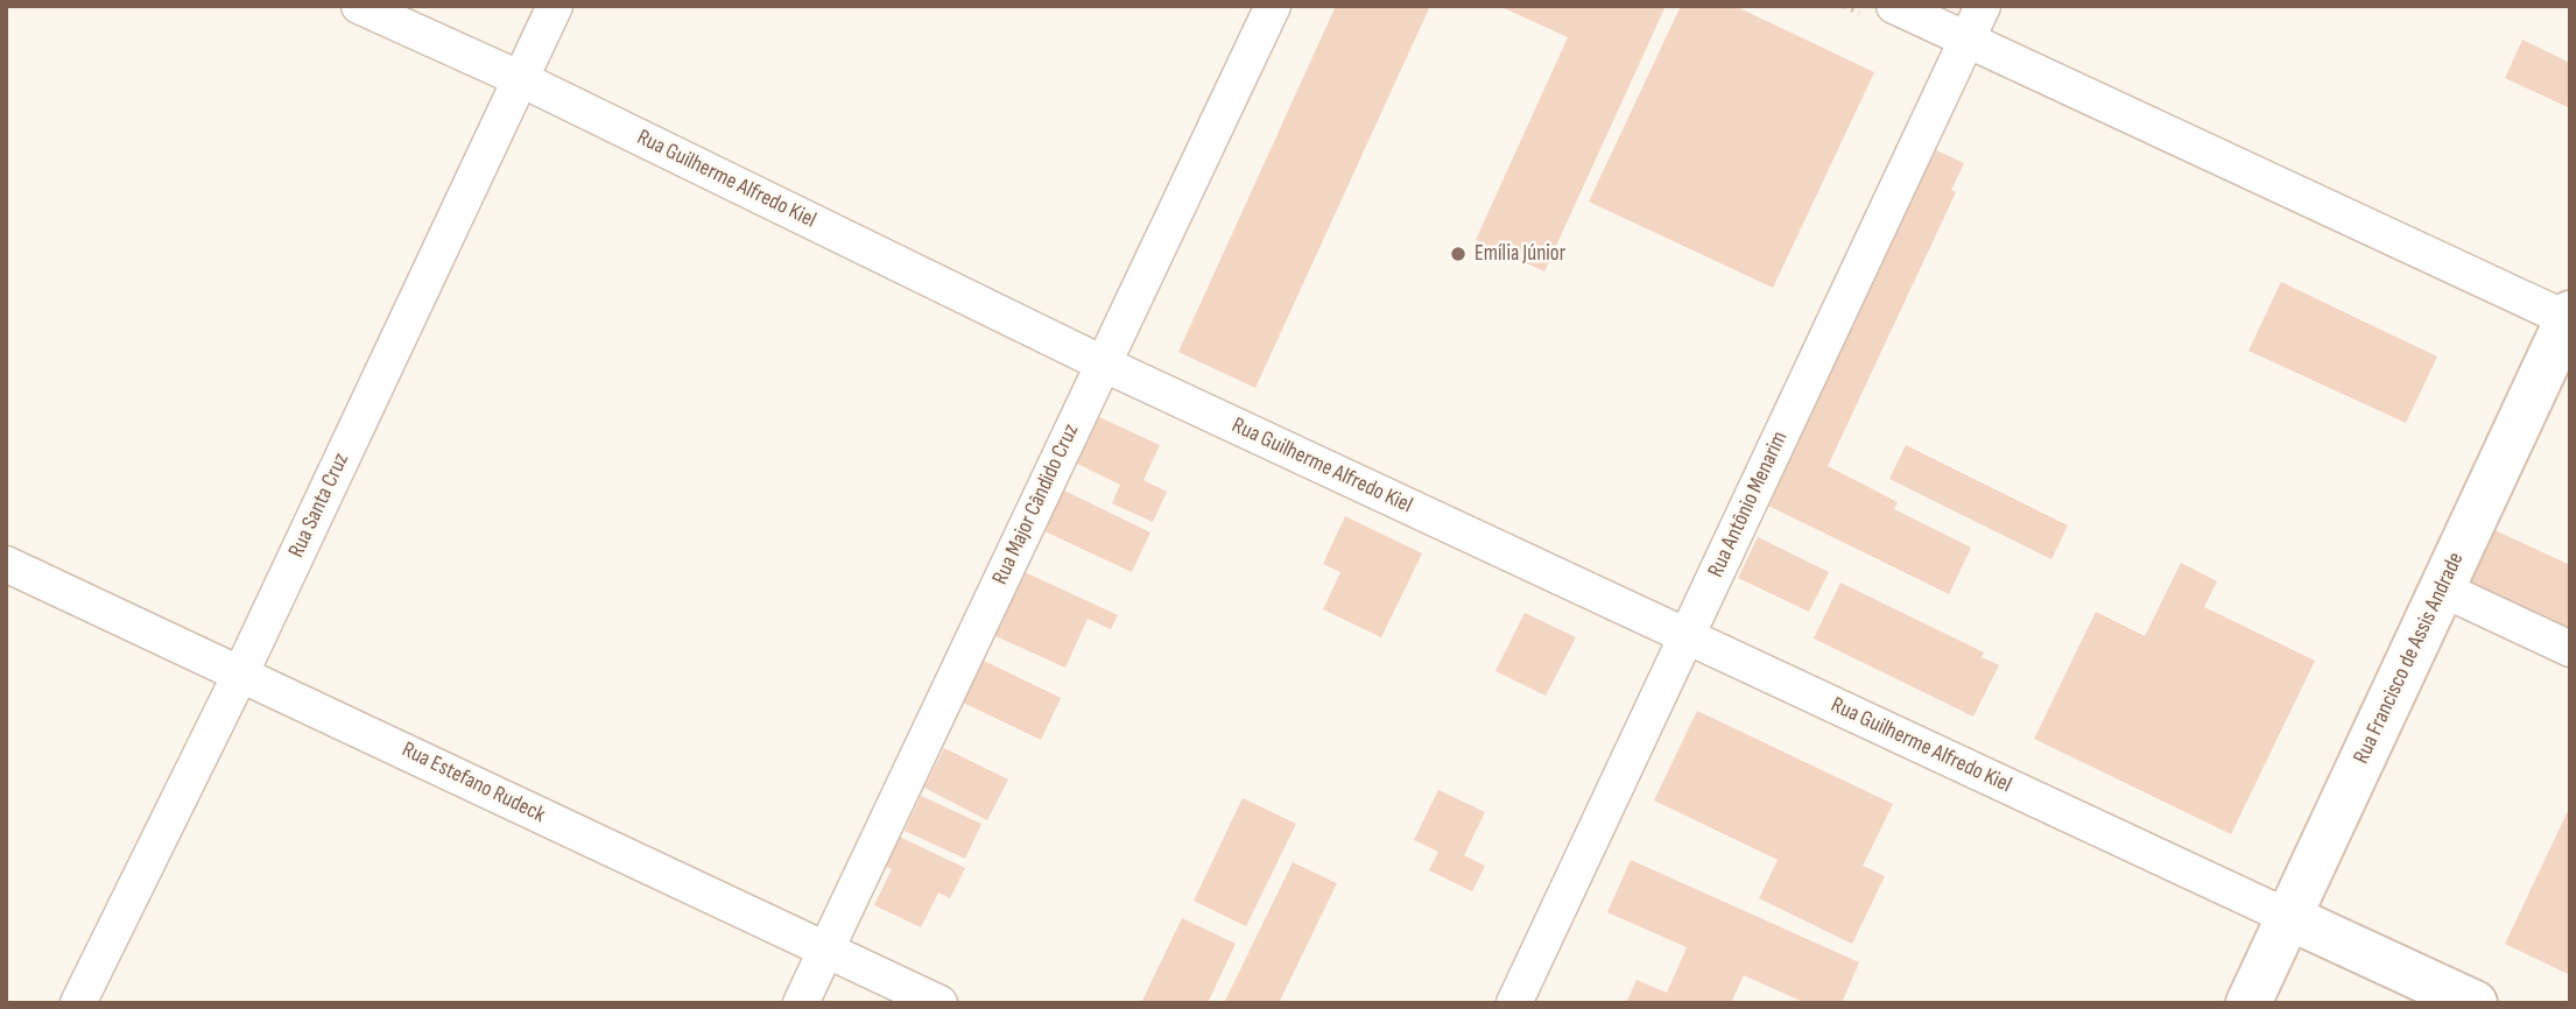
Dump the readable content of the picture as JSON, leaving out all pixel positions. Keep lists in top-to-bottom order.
{
  "streets": {
    "main road": ["Rua Francisco de Assis Andrade"],
    "street": [
      "Rua Guilherme Alfredo Kiel",
      "Rua Major Cândido Cruz",
      "Rua Antônio Menarim",
      "Rua Santa Cruz",
      "Rua Estefano Rudeck"
    ]
  },
  "crossings": [
    ["Rua Guilherme Alfredo Kiel", "Rua Major Cândido Cruz"],
    ["Rua Guilherme Alfredo Kiel", "Rua Antônio Menarim"],
    ["Rua Guilherme Alfredo Kiel", "Rua Santa Cruz"],
    ["Rua Guilherme Alfredo Kiel", "Rua Francisco de Assis Andrade"],
    ["Rua Major Cândido Cruz", "Rua Estefano Rudeck"],
    ["Rua Santa Cruz", "Rua Estefano Rudeck"]
  ],
  "places": ["Emília Júnior"]
}
